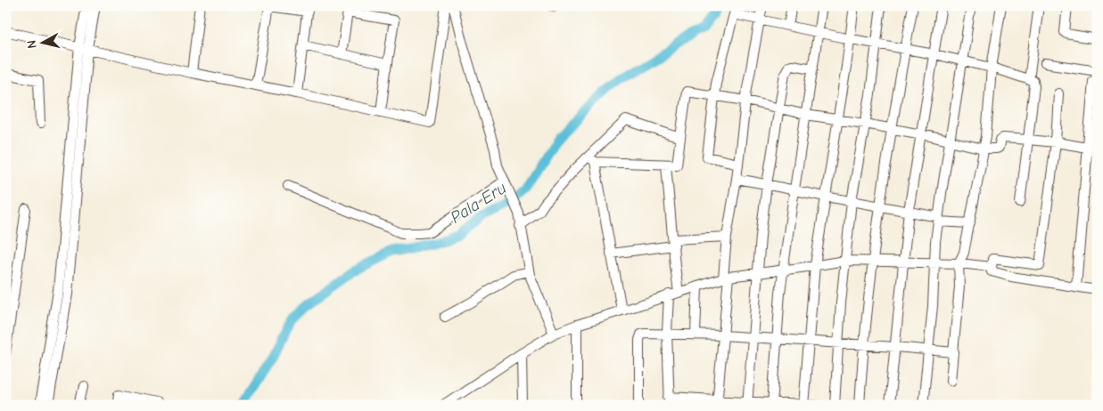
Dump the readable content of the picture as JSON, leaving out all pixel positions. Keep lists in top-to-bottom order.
{
  "water": ["Pala Eru"],
  "north": "left"
}
